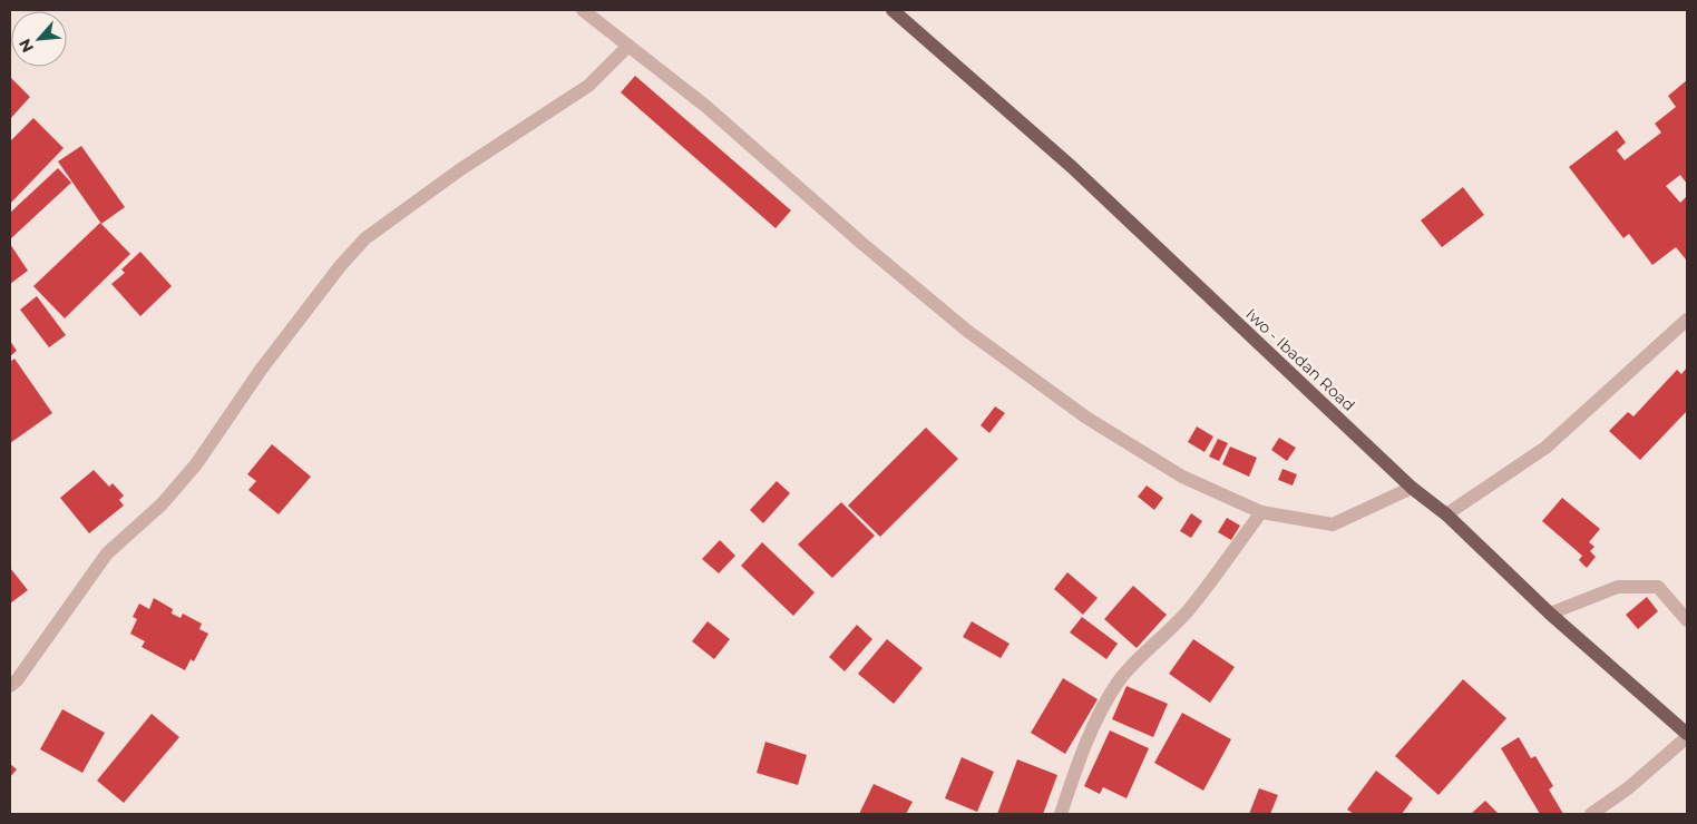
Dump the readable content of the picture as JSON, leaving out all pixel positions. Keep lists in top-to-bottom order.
{
  "streets": {
    "main road": ["Iwo - Ibadan Road"]
  },
  "north": "bottom left"
}
